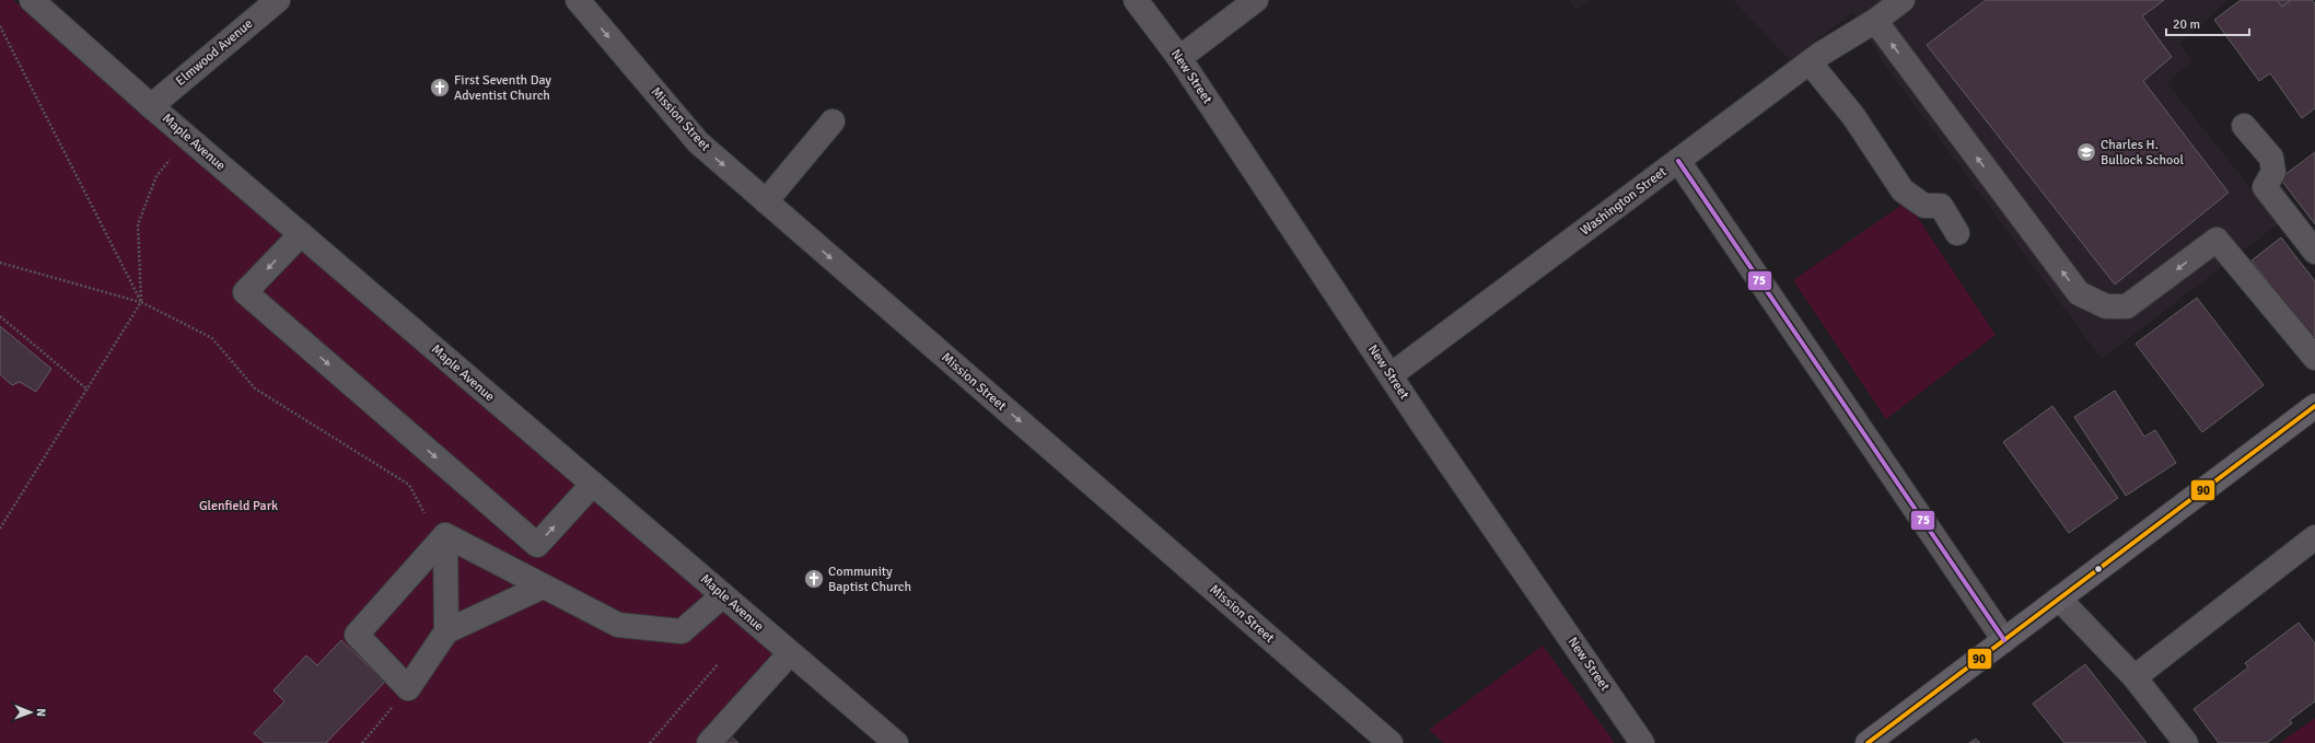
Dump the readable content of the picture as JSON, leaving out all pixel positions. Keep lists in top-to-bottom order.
{
  "streets": {
    "street": [
      "Elmwood Avenue",
      "New Street",
      "Mission Street",
      "Maple Avenue",
      "Washington Street"
    ]
  },
  "crossings": [
    ["Elmwood Avenue", "Maple Avenue"],
    ["New Street", "Washington Street"]
  ],
  "one_way": ["Mission Street"],
  "parks": ["Glenfield Park"],
  "places": {
    "church": ["First Seventh Day Adventist Church", "Community Baptist Church"],
    "school or university": ["Charles H. Bullock School"]
  },
  "lines": ["transit line 75", "transit line 90"],
  "scale_bar": "20 m",
  "north": "right"
}
